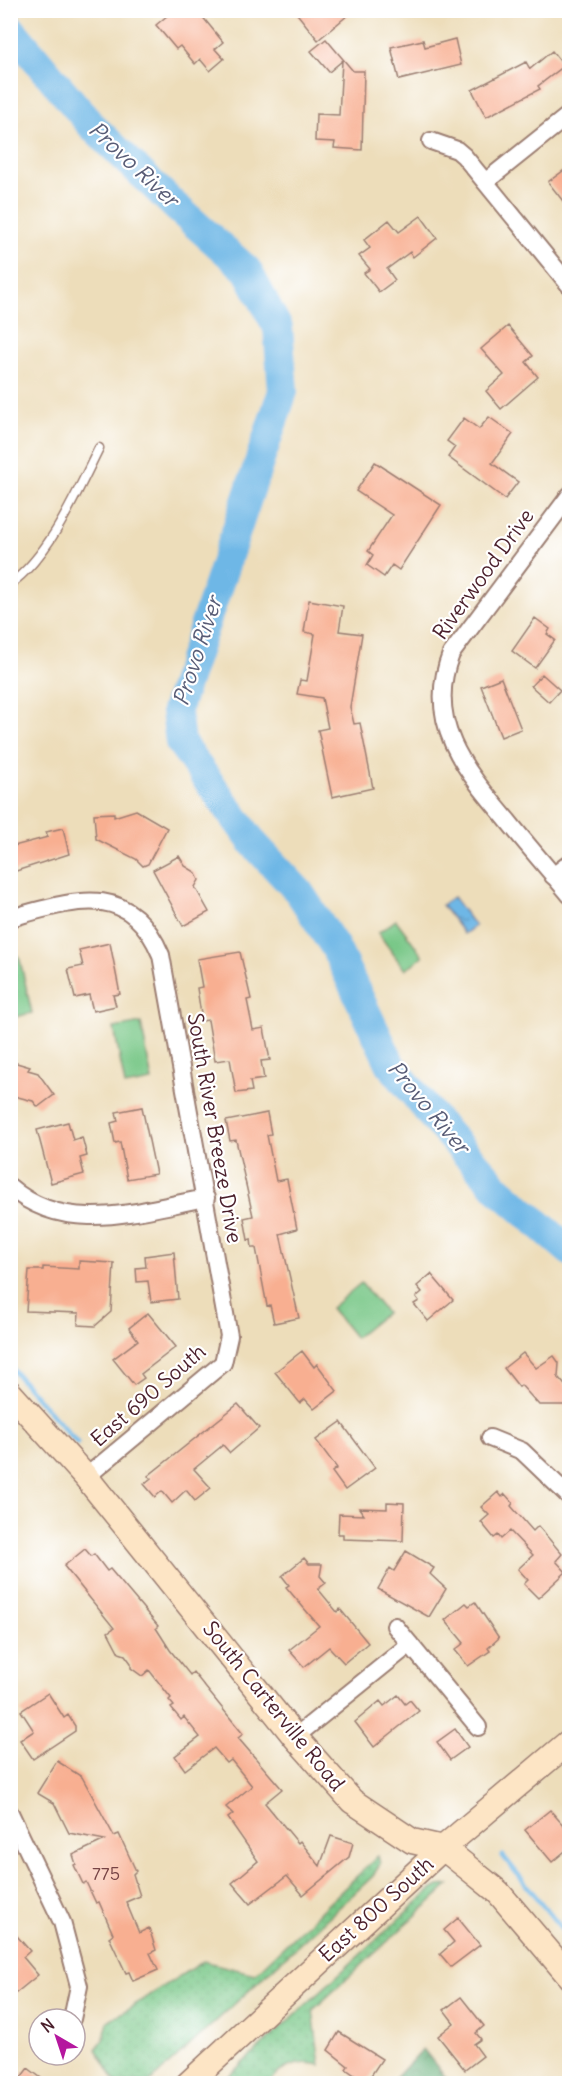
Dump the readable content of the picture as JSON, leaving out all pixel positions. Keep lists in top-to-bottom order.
{
  "streets": {
    "street": [
      "Riverwood Drive",
      "South River Breeze Drive",
      "East 690 South",
      "South Carterville Road",
      "East 800 South"
    ]
  },
  "crossings": [
    ["South River Breeze Drive", "East 690 South"],
    ["East 690 South", "South Carterville Road"],
    ["South Carterville Road", "East 800 South"]
  ],
  "water": ["Provo River"],
  "house_numbers": ["775"],
  "north": "top left"
}
